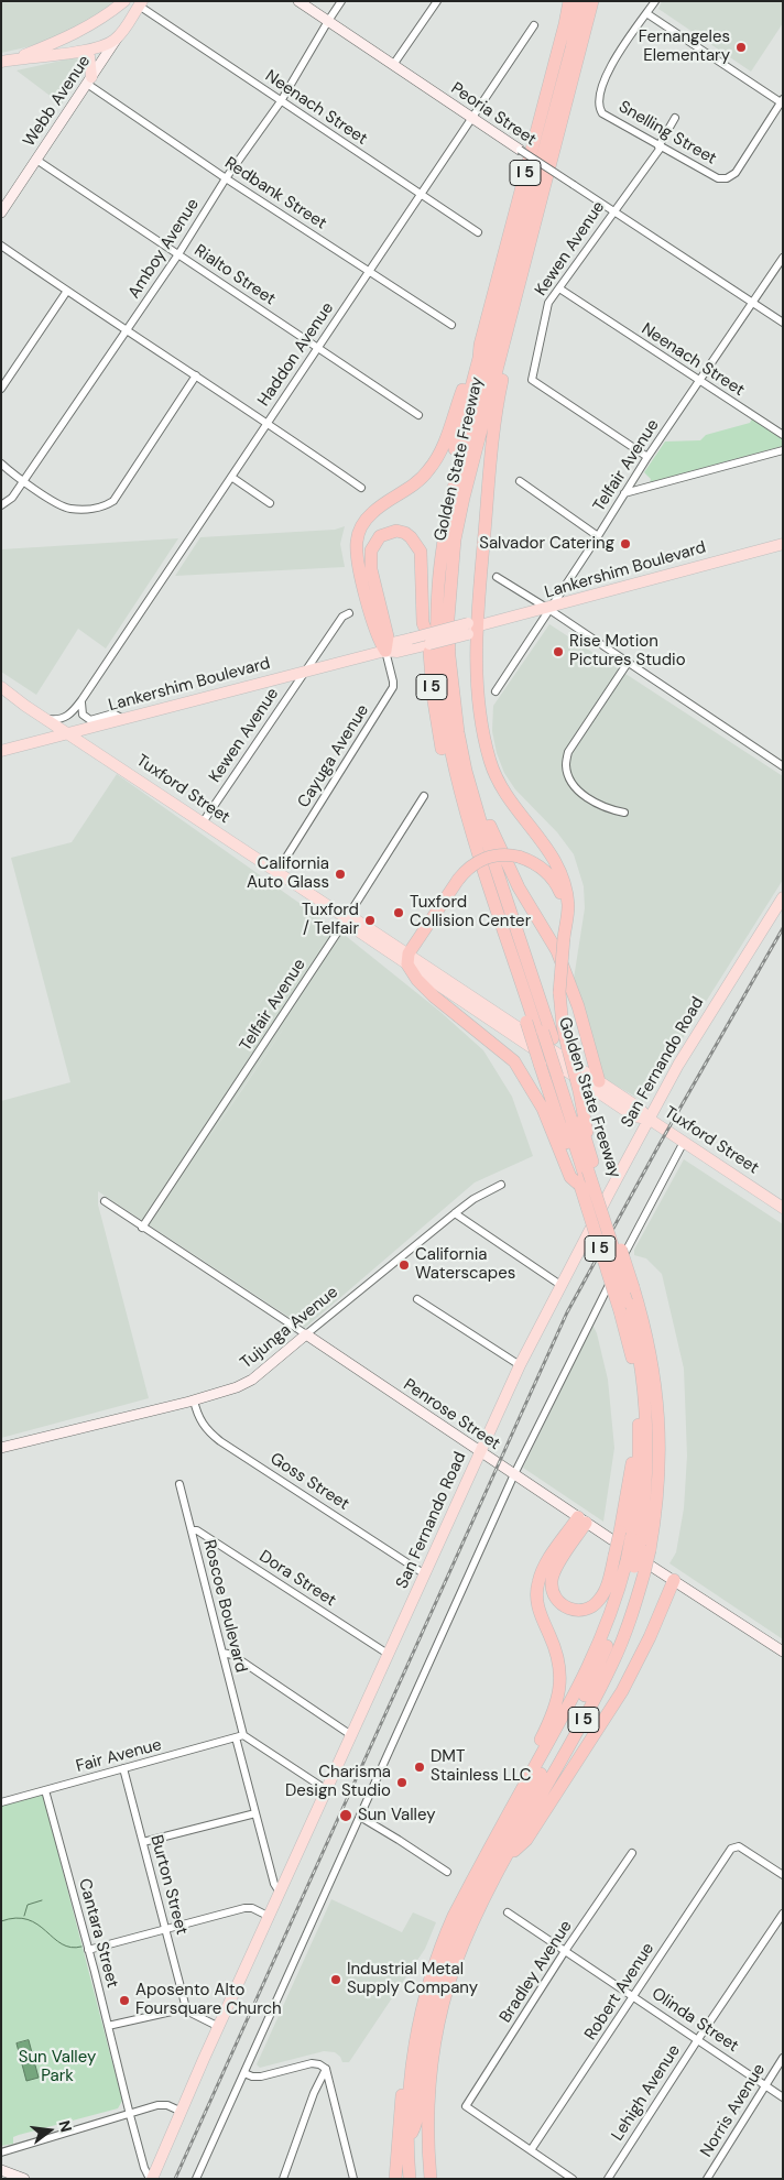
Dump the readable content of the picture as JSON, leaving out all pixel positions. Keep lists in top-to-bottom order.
{
  "streets": {
    "highway": ["I 5", "Golden State Freeway"],
    "main road": ["Lankershim Boulevard", "Tuxford Street", "San Fernando Road"],
    "street": [
      "Webb Avenue",
      "Neenach Street",
      "Peoria Street",
      "Snelling Street",
      "Redbank Street",
      "Amboy Avenue",
      "Kewen Avenue",
      "Rialto Street",
      "Haddon Avenue",
      "Telfair Avenue",
      "Cayuga Avenue",
      "Tujunga Avenue",
      "Penrose Street",
      "Goss Street",
      "Dora Street",
      "Roscoe Boulevard",
      "Fair Avenue",
      "Burton Street",
      "Cantara Street",
      "Bradley Avenue",
      "Robert Avenue",
      "Olinda Street",
      "Lehigh Avenue",
      "Norris Avenue"
    ]
  },
  "crossings": [
    ["Webb Avenue", "Redbank Street"],
    ["Webb Avenue", "Rialto Street"],
    ["Neenach Street", "Amboy Avenue"],
    ["Neenach Street", "Kewen Avenue"],
    ["Neenach Street", "Haddon Avenue"],
    ["Neenach Street", "Telfair Avenue"],
    ["Peoria Street", "Amboy Avenue"],
    ["Peoria Street", "Kewen Avenue"],
    ["Peoria Street", "Haddon Avenue"],
    ["Peoria Street", "Telfair Avenue"],
    ["Snelling Street", "Kewen Avenue"],
    ["Redbank Street", "Amboy Avenue"],
    ["Redbank Street", "Haddon Avenue"],
    ["Amboy Avenue", "Rialto Street"],
    ["Kewen Avenue", "Telfair Avenue"],
    ["Kewen Avenue", "Lankershim Boulevard"],
    ["Kewen Avenue", "Tuxford Street"],
    ["Rialto Street", "Haddon Avenue"],
    ["Haddon Avenue", "Tuxford Street"],
    ["Telfair Avenue", "Lankershim Boulevard"],
    ["Telfair Avenue", "Tuxford Street"],
    ["Telfair Avenue", "Penrose Street"],
    ["Lankershim Boulevard", "Cayuga Avenue"],
    ["Lankershim Boulevard", "Tuxford Street"],
    ["Cayuga Avenue", "Tuxford Street"],
    ["Tuxford Street", "San Fernando Road"],
    ["San Fernando Road", "Penrose Street"],
    ["San Fernando Road", "Goss Street"],
    ["San Fernando Road", "Dora Street"],
    ["San Fernando Road", "Roscoe Boulevard"],
    ["San Fernando Road", "Cantara Street"],
    ["Tujunga Avenue", "Penrose Street"],
    ["Tujunga Avenue", "Goss Street"],
    ["Dora Street", "Roscoe Boulevard"],
    ["Roscoe Boulevard", "Fair Avenue"],
    ["Fair Avenue", "Burton Street"],
    ["Fair Avenue", "Cantara Street"],
    ["Bradley Avenue", "Robert Avenue"],
    ["Bradley Avenue", "Olinda Street"],
    ["Robert Avenue", "Olinda Street"],
    ["Olinda Street", "Lehigh Avenue"],
    ["Olinda Street", "Norris Avenue"]
  ],
  "parks": ["Sun Valley Park"],
  "places": [
    "Fernangeles Elementary",
    "Salvador Catering",
    "Rise Motion Pictures Studio",
    "California Auto Glass",
    "Tuxford Collision Center",
    "Tuxford / Telfair",
    "California Waterscapes",
    "DMT Stainless LLC",
    "Charisma Design Studio",
    "Sun Valley",
    "Industrial Metal Supply Company",
    "Aposento Alto Foursquare Church"
  ],
  "north": "right"
}
